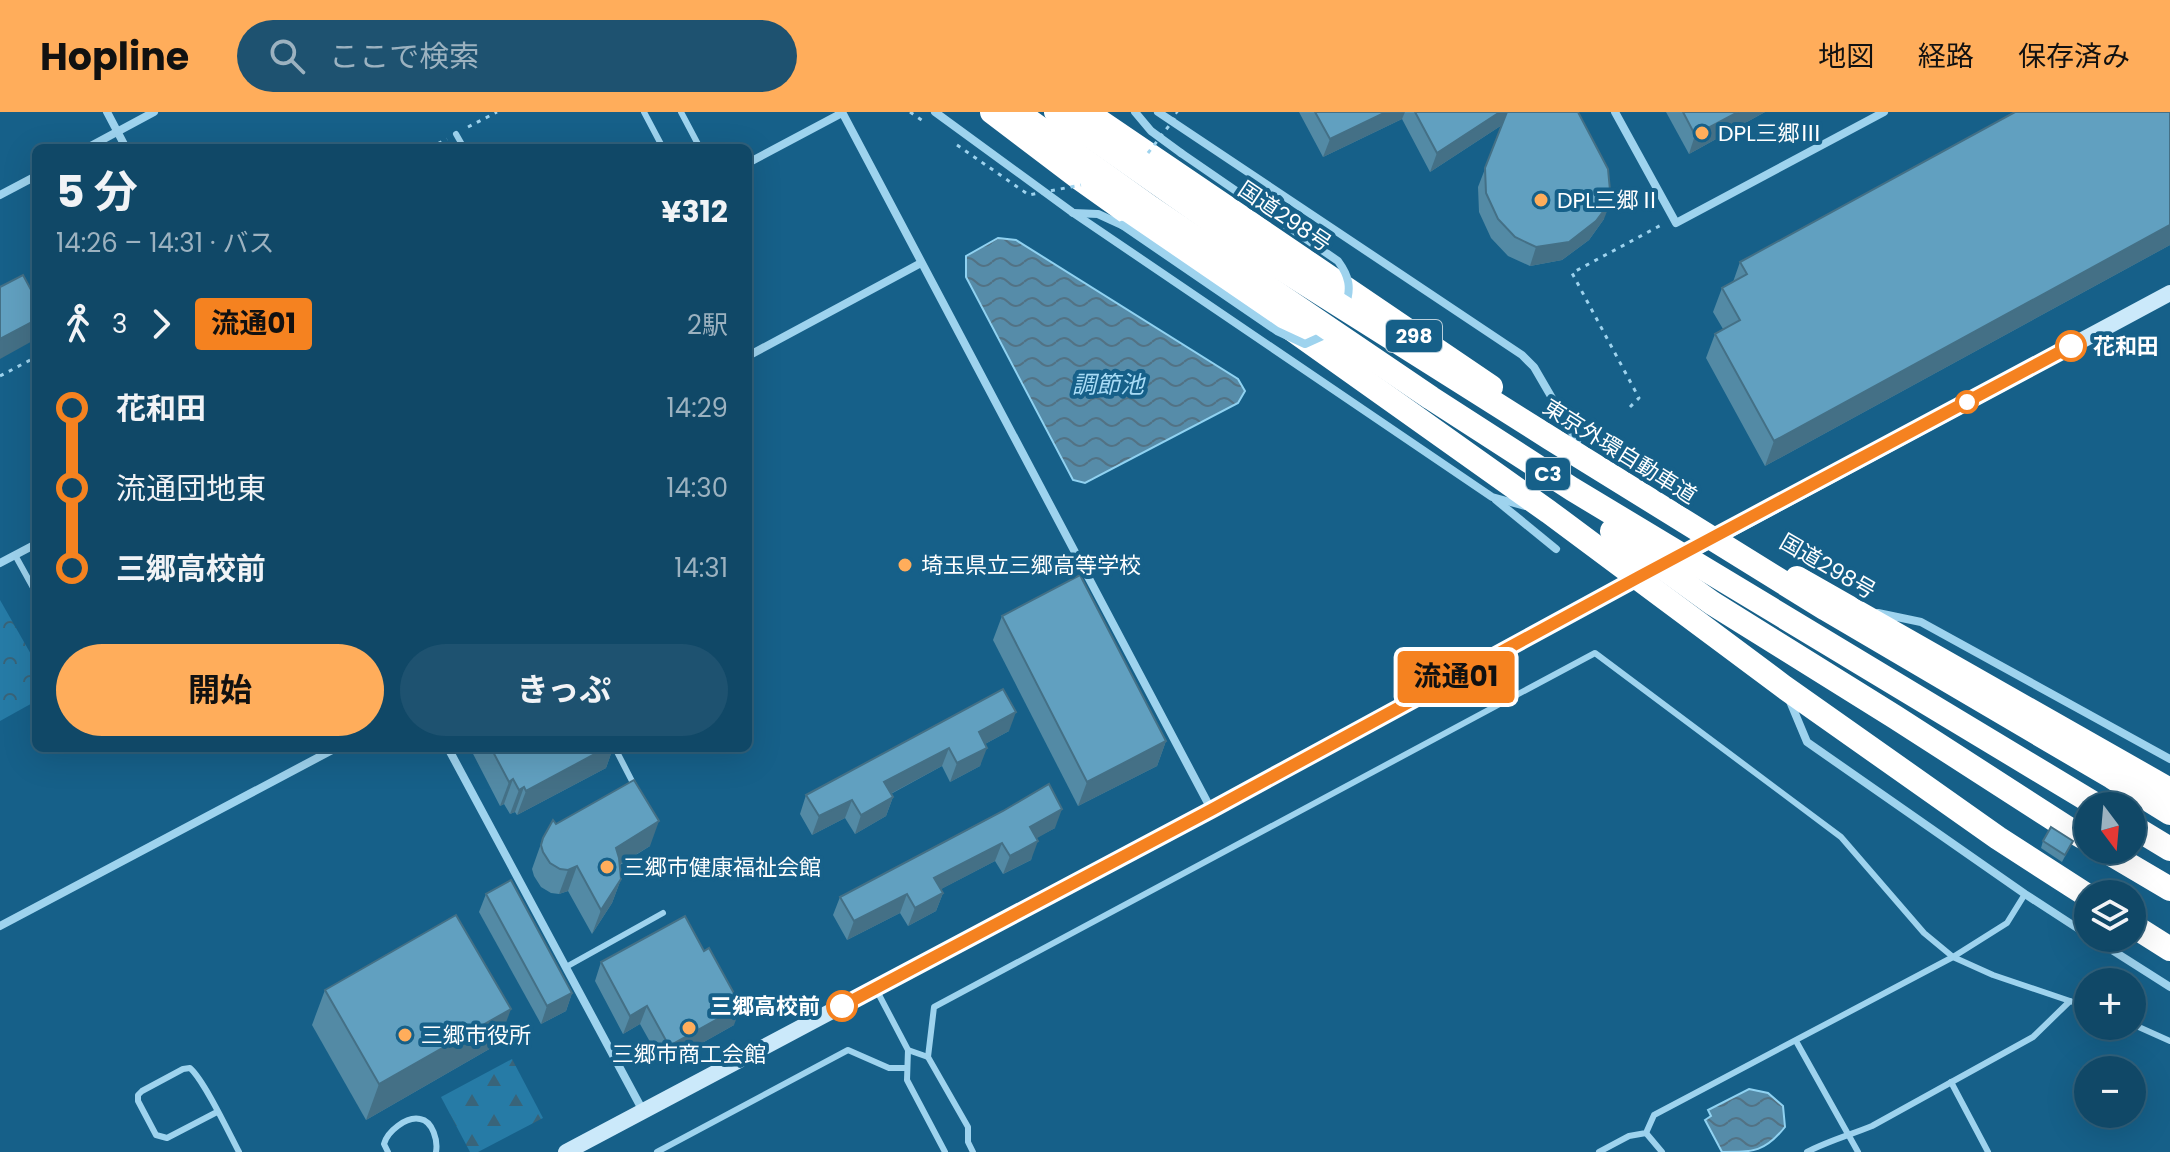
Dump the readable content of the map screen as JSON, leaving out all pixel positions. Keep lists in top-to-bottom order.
{
  "streets": {
    "highway": [
      "国道298号",
      "298",
      "東京外環自動車道",
      "C3"
    ]
  },
  "water": ["調節池"],
  "places": [
    "DPL三郷Ⅲ",
    "DPL三郷Ⅱ",
    "花和田",
    "埼玉県立三郷高等学校",
    "三郷市健康福祉会館",
    "三郷高校前",
    "三郷市商工会館",
    "三郷市役所"
  ],
  "lines": ["bus line 流通01"],
  "north": "bottom",
  "page": {
    "header": "Hopline",
    "search": "ここで検索",
    "nav": ["地図", "経路", "保存済み"],
    "on_map": "流通01",
    "heading": ["5 分", "14:26 – 14:31 · バス", "¥312"],
    "legs": ["3", "流通01", "2駅"],
    "list": [
      {
        "name": "花和田",
        "value": "14:29"
      },
      {
        "name": "流通団地東",
        "value": "14:30"
      },
      {
        "name": "三郷高校前",
        "value": "14:31"
      }
    ],
    "buttons": ["開始", "きっぷ"],
    "map_buttons": ["+", "−"]
  }
}
